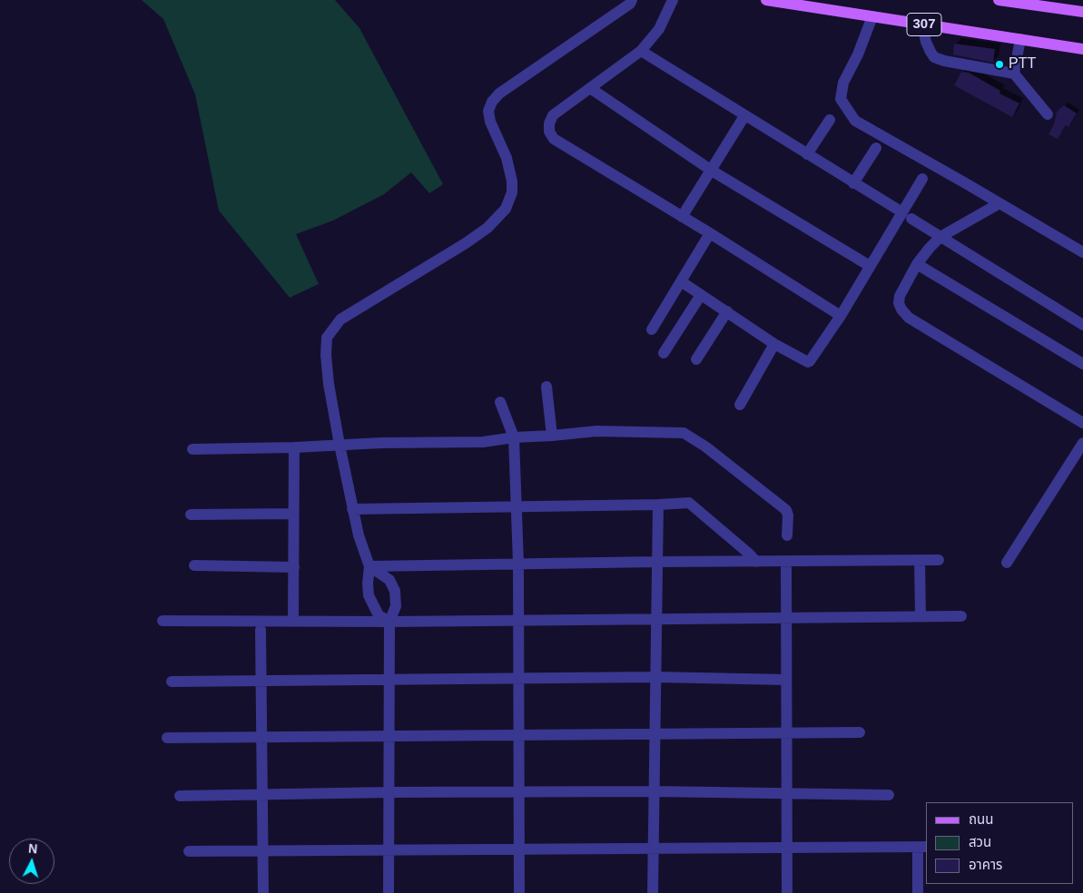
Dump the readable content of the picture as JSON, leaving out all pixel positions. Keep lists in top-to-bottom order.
{
  "streets": {
    "main road": ["307"]
  },
  "places": ["PTT"],
  "legend": ["ถนน", "สวน", "อาคาร"],
  "north": "top"
}
